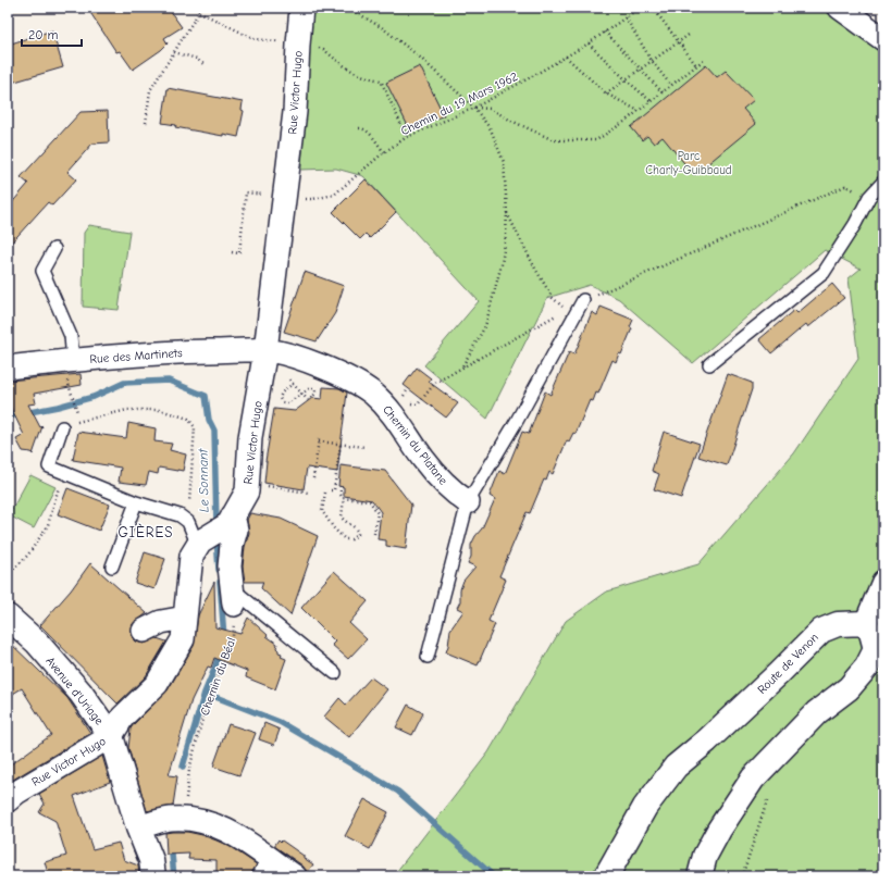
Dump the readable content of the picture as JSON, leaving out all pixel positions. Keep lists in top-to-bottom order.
{
  "streets": {
    "street": [
      "Rue Victor Hugo",
      "Rue des Martinets",
      "Chemin du Platane",
      "Route de Venon",
      "Avenue d'Uriage"
    ],
    "path": ["Chemin du 19 Mars 1962", "Chemin du Béal"]
  },
  "crossings": [
    ["Rue Victor Hugo", "Chemin du 19 Mars 1962"],
    ["Rue Victor Hugo", "Rue des Martinets"],
    ["Rue Victor Hugo", "Chemin du Platane"],
    ["Rue Victor Hugo", "Avenue d'Uriage"],
    ["Rue des Martinets", "Chemin du Platane"]
  ],
  "districts": ["GIÈRES"],
  "water": ["Le Sonnant"],
  "parks": ["Parc Charly-Guibbaud"],
  "scale_bar": "20 m"
}
